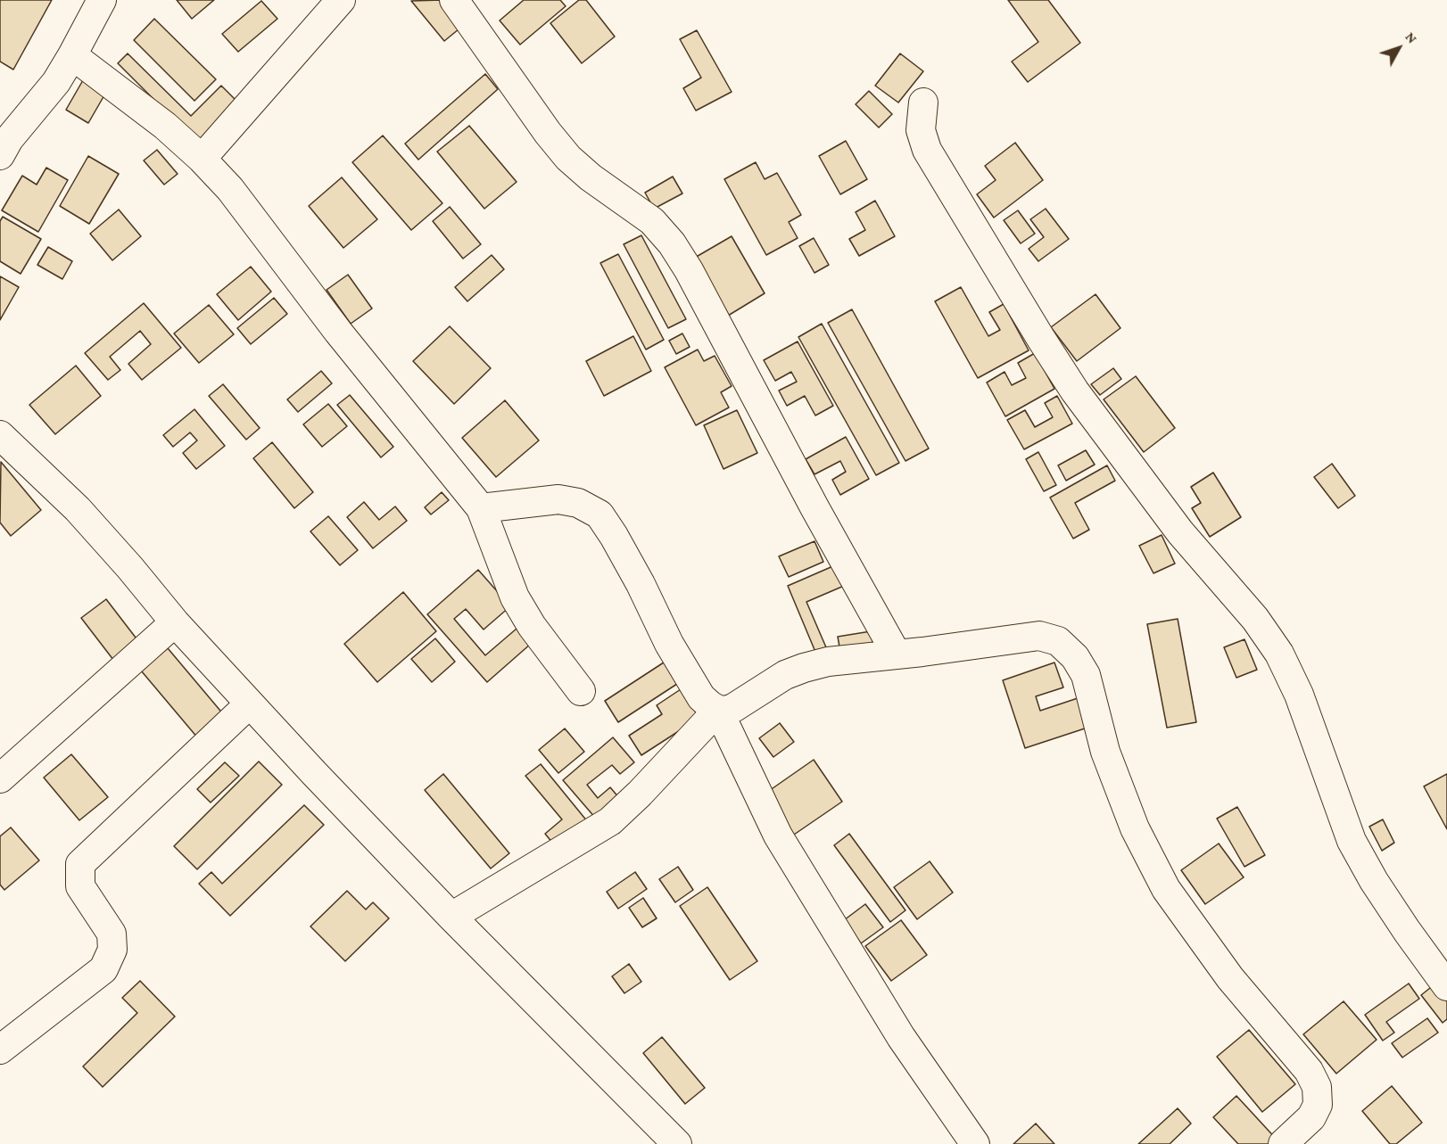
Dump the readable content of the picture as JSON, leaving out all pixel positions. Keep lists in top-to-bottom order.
{
  "north": "top right"
}
